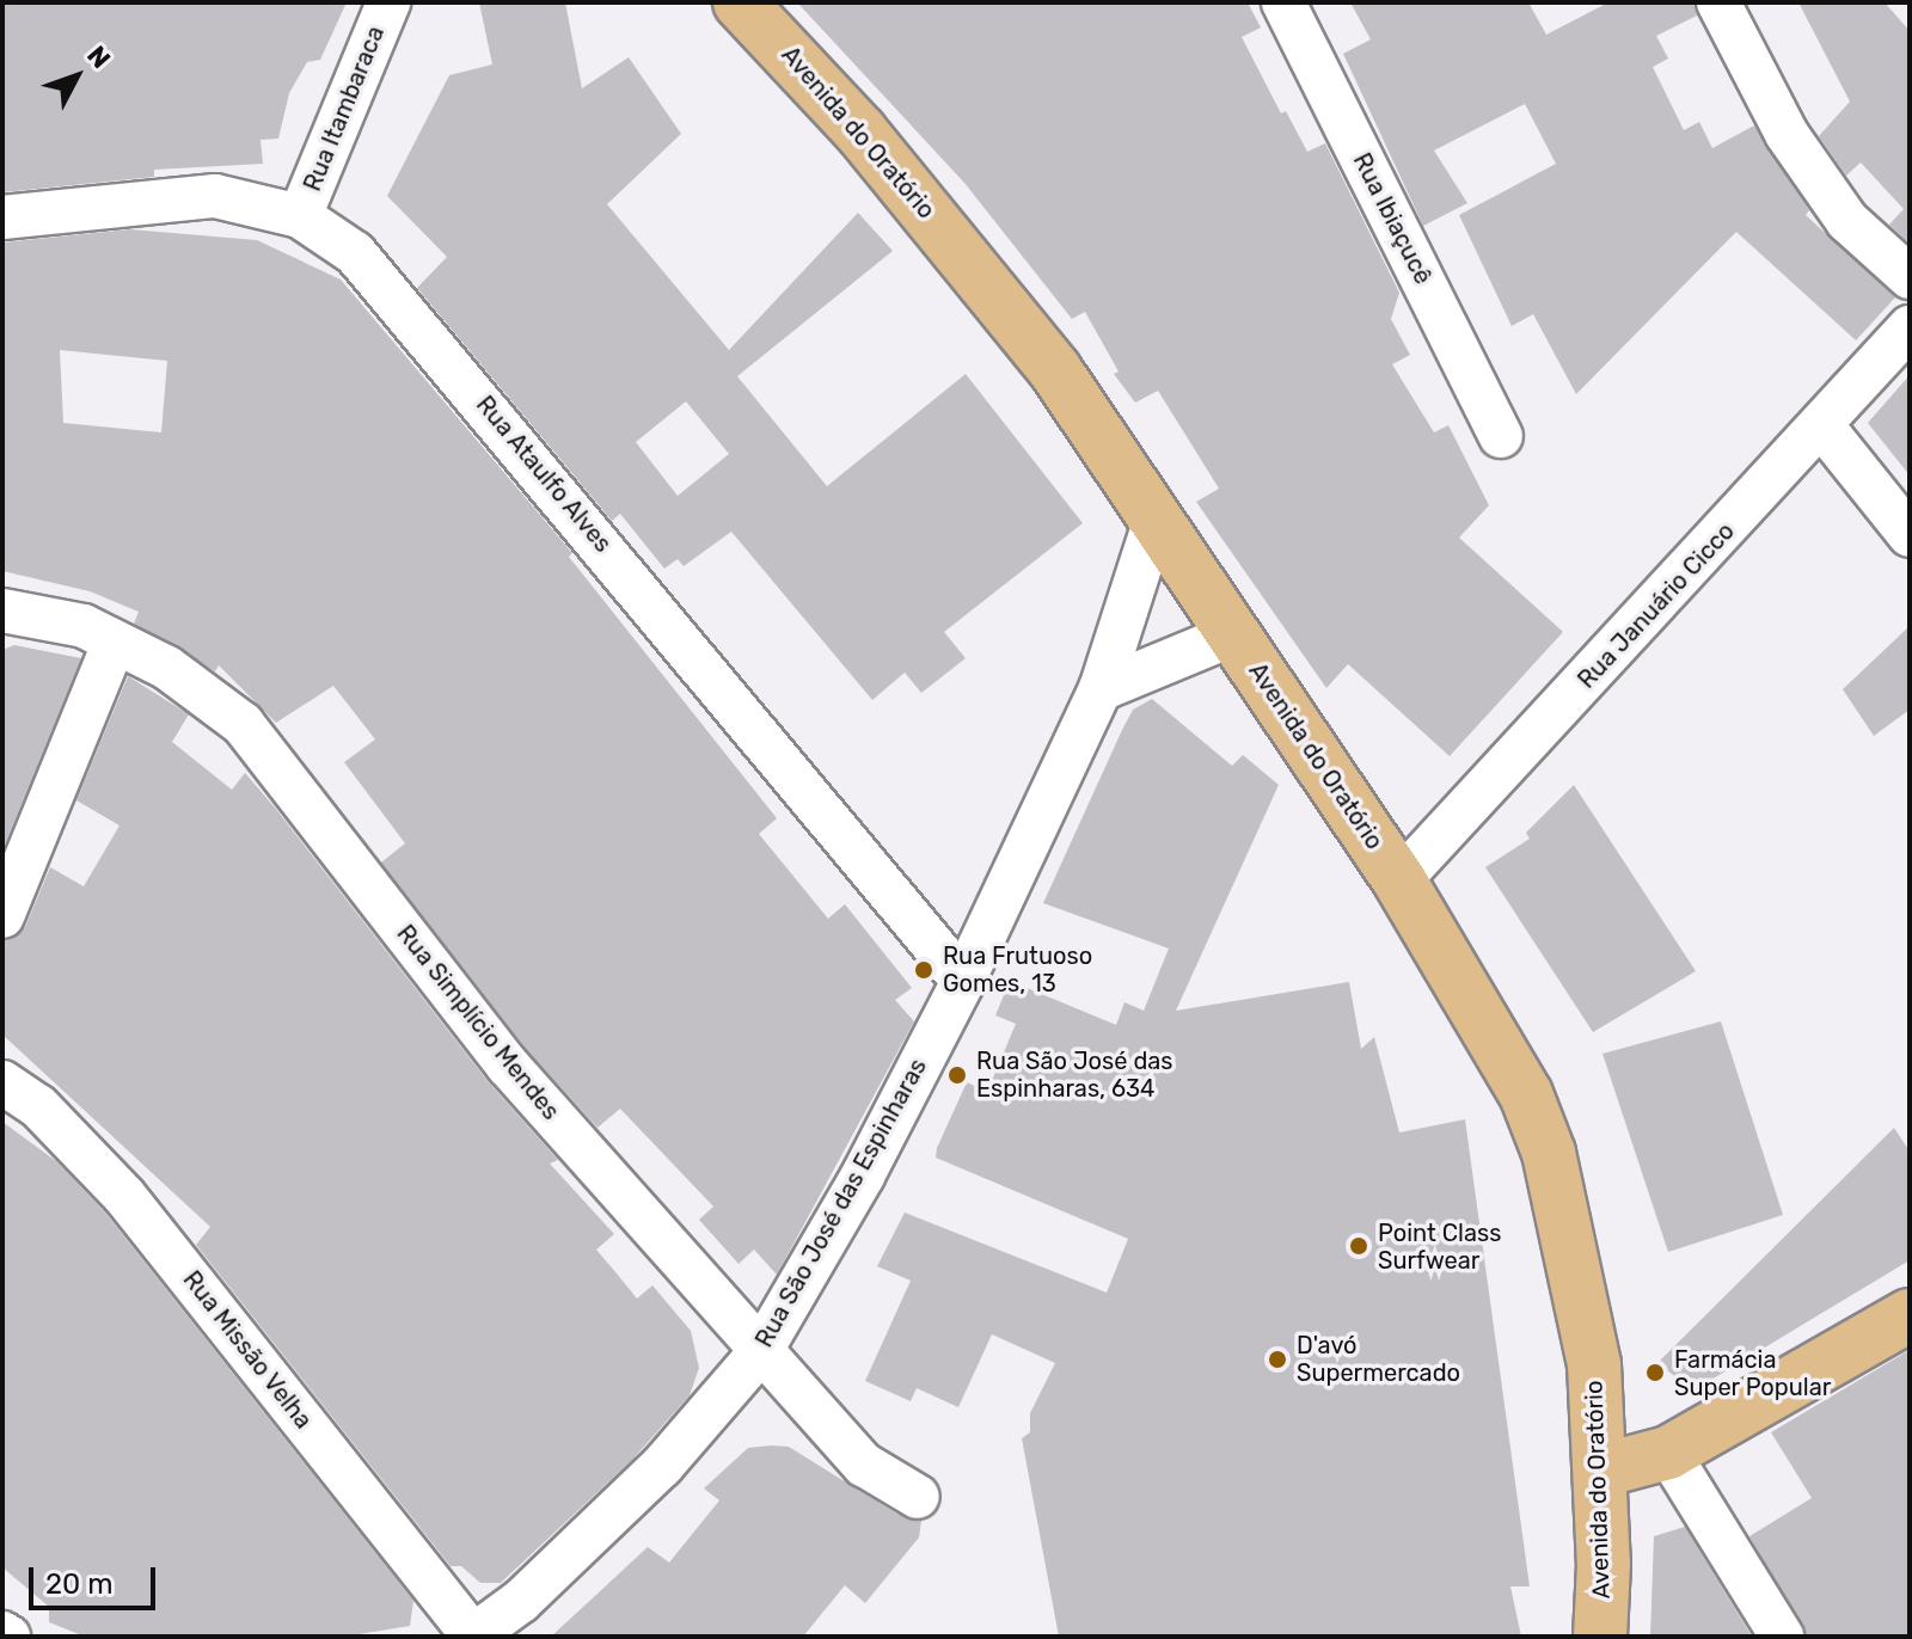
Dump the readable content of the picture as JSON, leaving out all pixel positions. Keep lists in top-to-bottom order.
{
  "streets": {
    "main road": ["Avenida do Oratório"],
    "street": [
      "Rua Itambaraca",
      "Rua Ibiaçucê",
      "Rua Ataulfo Alves",
      "Rua Januário Cicco",
      "Rua Simplício Mendes",
      "Rua São José das Espinharas",
      "Rua Missão Velha"
    ]
  },
  "crossings": [
    ["Rua Itambaraca", "Rua Ataulfo Alves"],
    ["Avenida do Oratório", "Rua Januário Cicco"],
    ["Avenida do Oratório", "Rua São José das Espinharas"],
    ["Rua Ataulfo Alves", "Rua São José das Espinharas"],
    ["Rua Simplício Mendes", "Rua São José das Espinharas"],
    ["Rua São José das Espinharas", "Rua Missão Velha"]
  ],
  "places": [
    "Rua Frutuoso Gomes, 13",
    "Rua São José das Espinharas, 634",
    "Point Class Surfwear",
    "D'avó Supermercado",
    "Farmácia Super Popular"
  ],
  "scale_bar": "20 m",
  "north": "top right"
}
